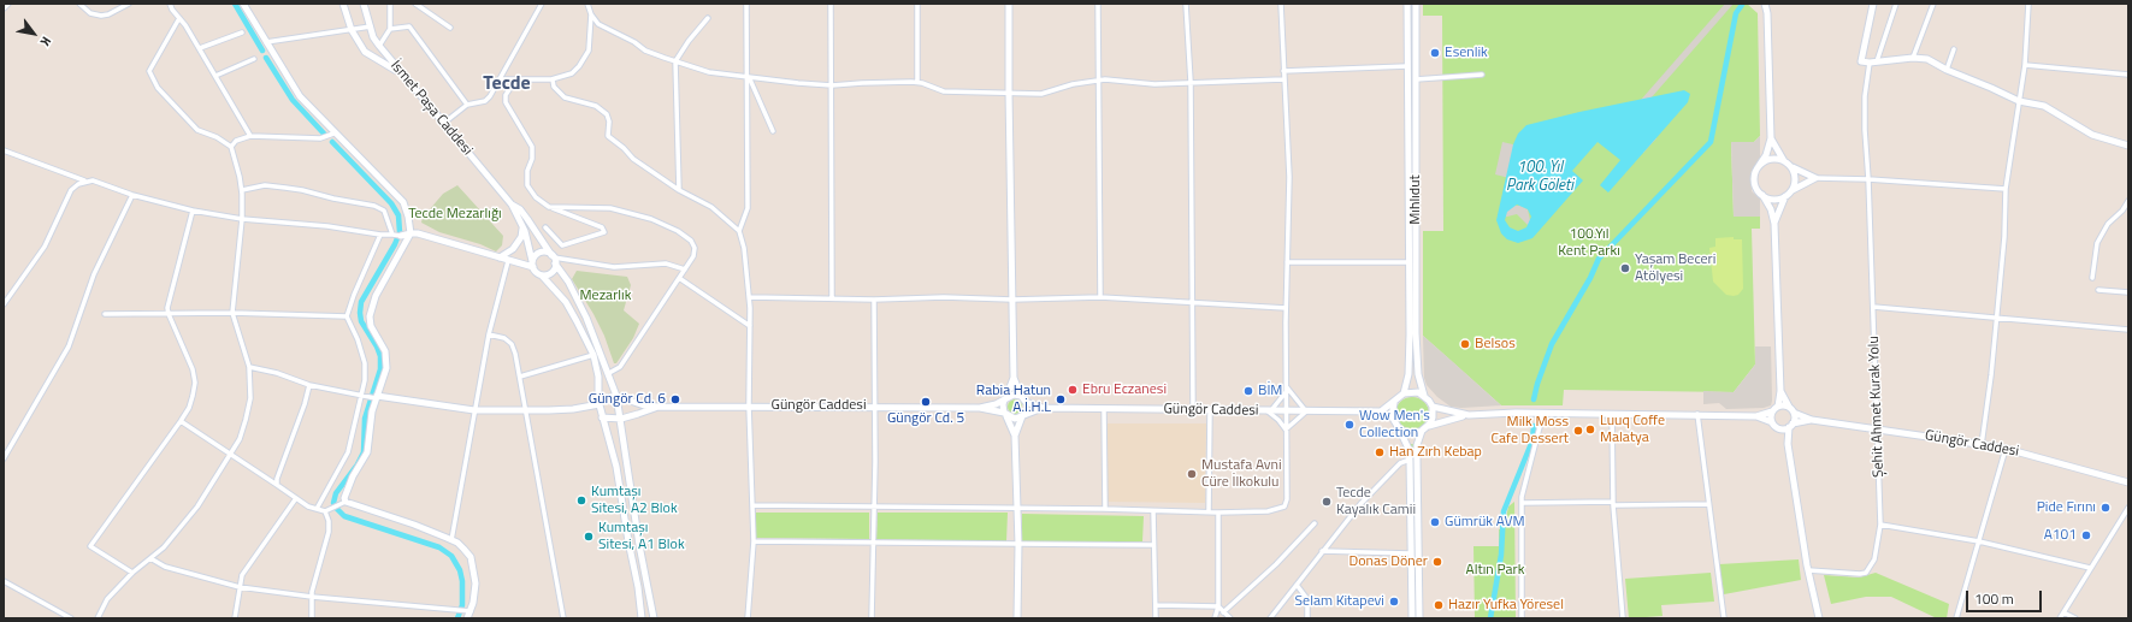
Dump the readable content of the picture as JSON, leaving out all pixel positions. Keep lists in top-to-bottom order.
{
  "streets": {
    "main road": ["İsmet Paşa Caddesi", "Mıhlıdut", "Güngör Caddesi"],
    "street": ["Şehit Ahmet Kurak Yolu"]
  },
  "crossings": [
    ["Güngör Caddesi", "Şehit Ahmet Kurak Yolu"]
  ],
  "districts": ["Tecde"],
  "water": ["100. Yıl Park Göleti"],
  "parks": [
    "Tecde Mezarlığı",
    "100.Yıl Kent Parkı",
    "Mezarlık",
    "Altın Park"
  ],
  "places": [
    "Esenlik",
    "Yaşam Beceri Atölyesi",
    "Belsos",
    "Ebru Eczanesi",
    "BİM",
    "Güngör Cd. 6",
    "Rabia Hatun A.İ.H.L",
    "Güngör Cd. 5",
    "Wow Men's Collection",
    "Luuq Coffe Malatya",
    "Milk Moss Cafe Dessert",
    "Han Zırh Kebap",
    "Mustafa Avni Cüre İlkokulu",
    "Kumtaşı Sitesi, A2 Blok",
    "Tecde Kayalık Camii",
    "Pide Fırını",
    "Gümrük AVM",
    "A101",
    "Kumtaşı Sitesi, A1 Blok",
    "Donas Döner",
    "Selam Kitapevi",
    "Hazır Yufka Yöresel"
  ],
  "scale_bar": "100 m",
  "north": "bottom right"
}
